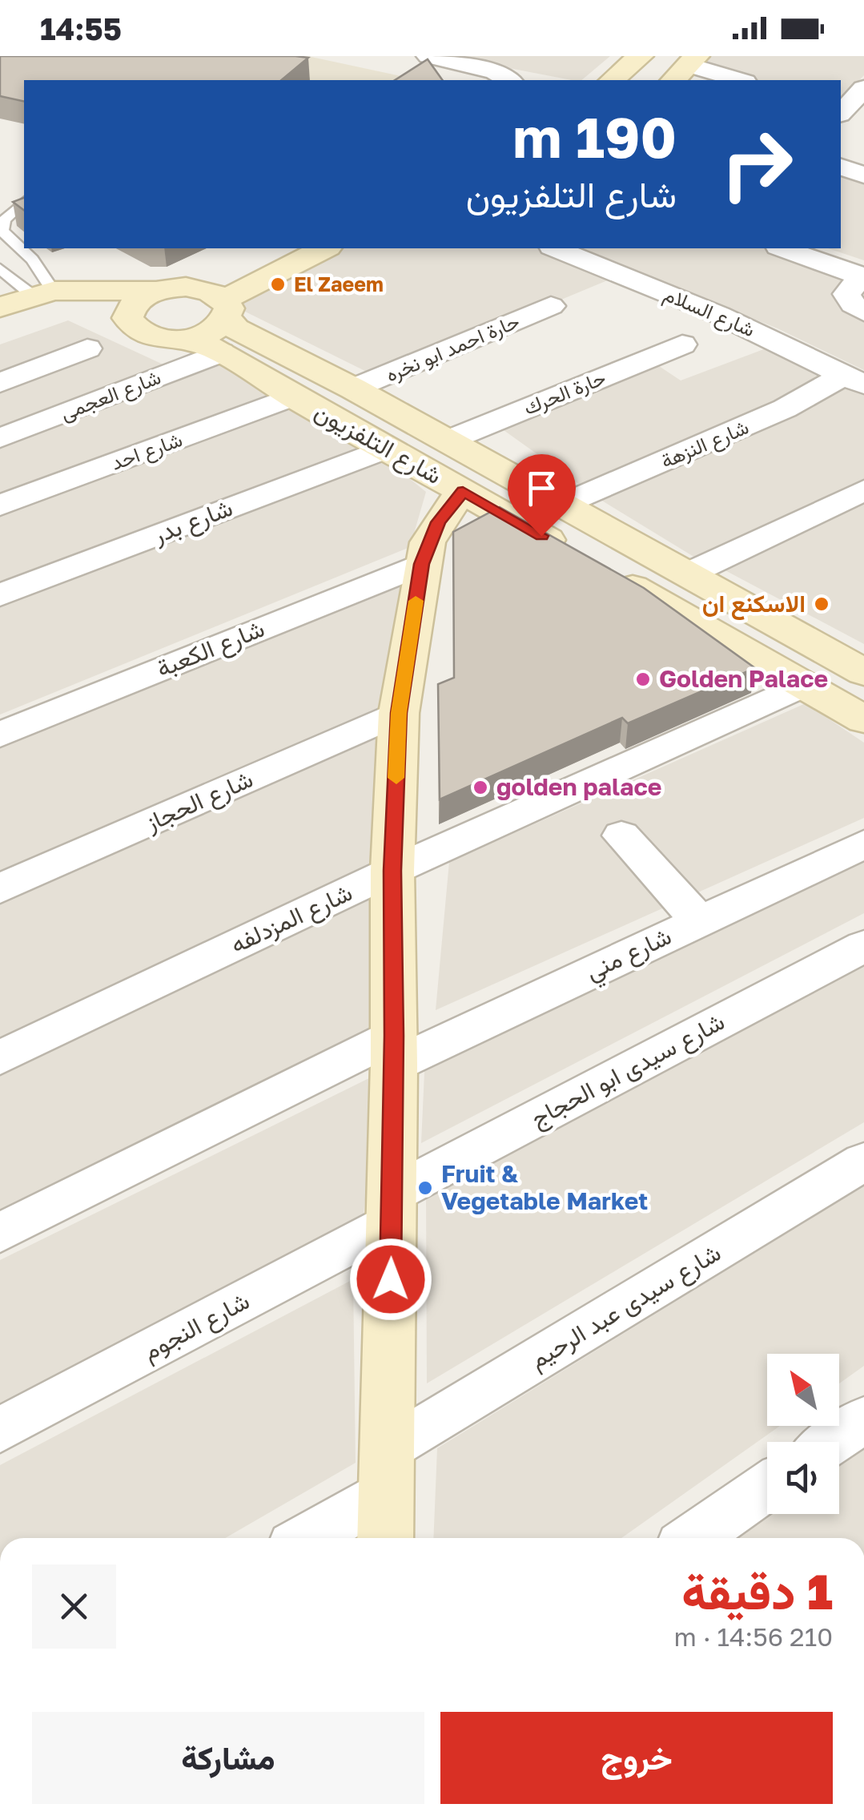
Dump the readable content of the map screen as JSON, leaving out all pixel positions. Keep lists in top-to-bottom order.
{
  "streets": {
    "main road": ["شارع التلفزيون"],
    "street": [
      "شارع السلام",
      "حارة احمد ابو نخره",
      "حارة الحرك",
      "شارع العجمى",
      "شارع النزهة",
      "شارع احد",
      "شارع بدر",
      "شارع الكعبة",
      "شارع الحجاز",
      "شارع المزدلفه",
      "شارع مني",
      "شارع سيدى ابو الحجاج",
      "شارع سيدى عبد الرحيم",
      "شارع النجوم"
    ]
  },
  "crossings": [
    ["شارع السلام", "شارع النزهة"],
    ["حارة احمد ابو نخره", "شارع التلفزيون"],
    ["حارة الحرك", "شارع التلفزيون"],
    ["شارع العجمى", "شارع التلفزيون"],
    ["شارع التلفزيون", "شارع النزهة"],
    ["شارع التلفزيون", "شارع احد"],
    ["شارع التلفزيون", "شارع بدر"],
    ["شارع التلفزيون", "شارع المزدلفه"],
    ["شارع سيدى ابو الحجاج", "شارع النجوم"]
  ],
  "places": [
    "El Zaeem",
    "الاسكنع ان",
    "Golden Palace",
    "golden palace",
    "Fruit & Vegetable Market"
  ],
  "north": "top left",
  "page": {
    "status": "14:55",
    "turn": ["190 m", "شارع التلفزيون"],
    "heading": ["1 دقيقة", "210 m · 14:56"],
    "buttons": ["خروج", "مشاركة"]
  }
}
